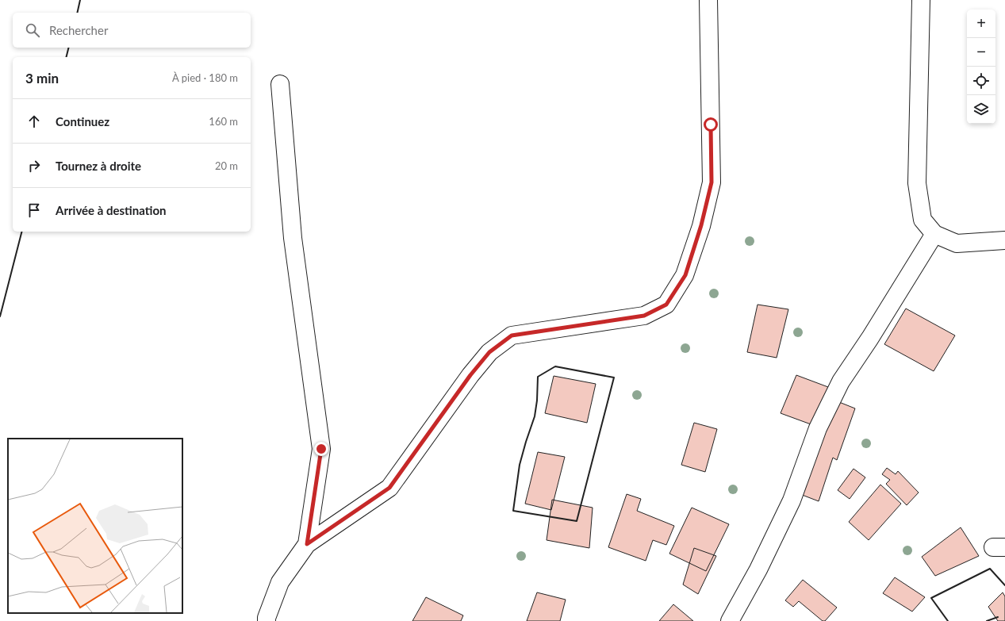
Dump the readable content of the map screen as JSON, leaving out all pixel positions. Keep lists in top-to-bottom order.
{
  "page": {
    "map_buttons": ["+", "−"],
    "search": "Rechercher",
    "heading": ["3 min", "À pied · 180 m"],
    "list": [
      ["Continuez", "160 m"],
      ["Tournez à droite", "20 m"],
      "Arrivée à destination"
    ]
  }
}
